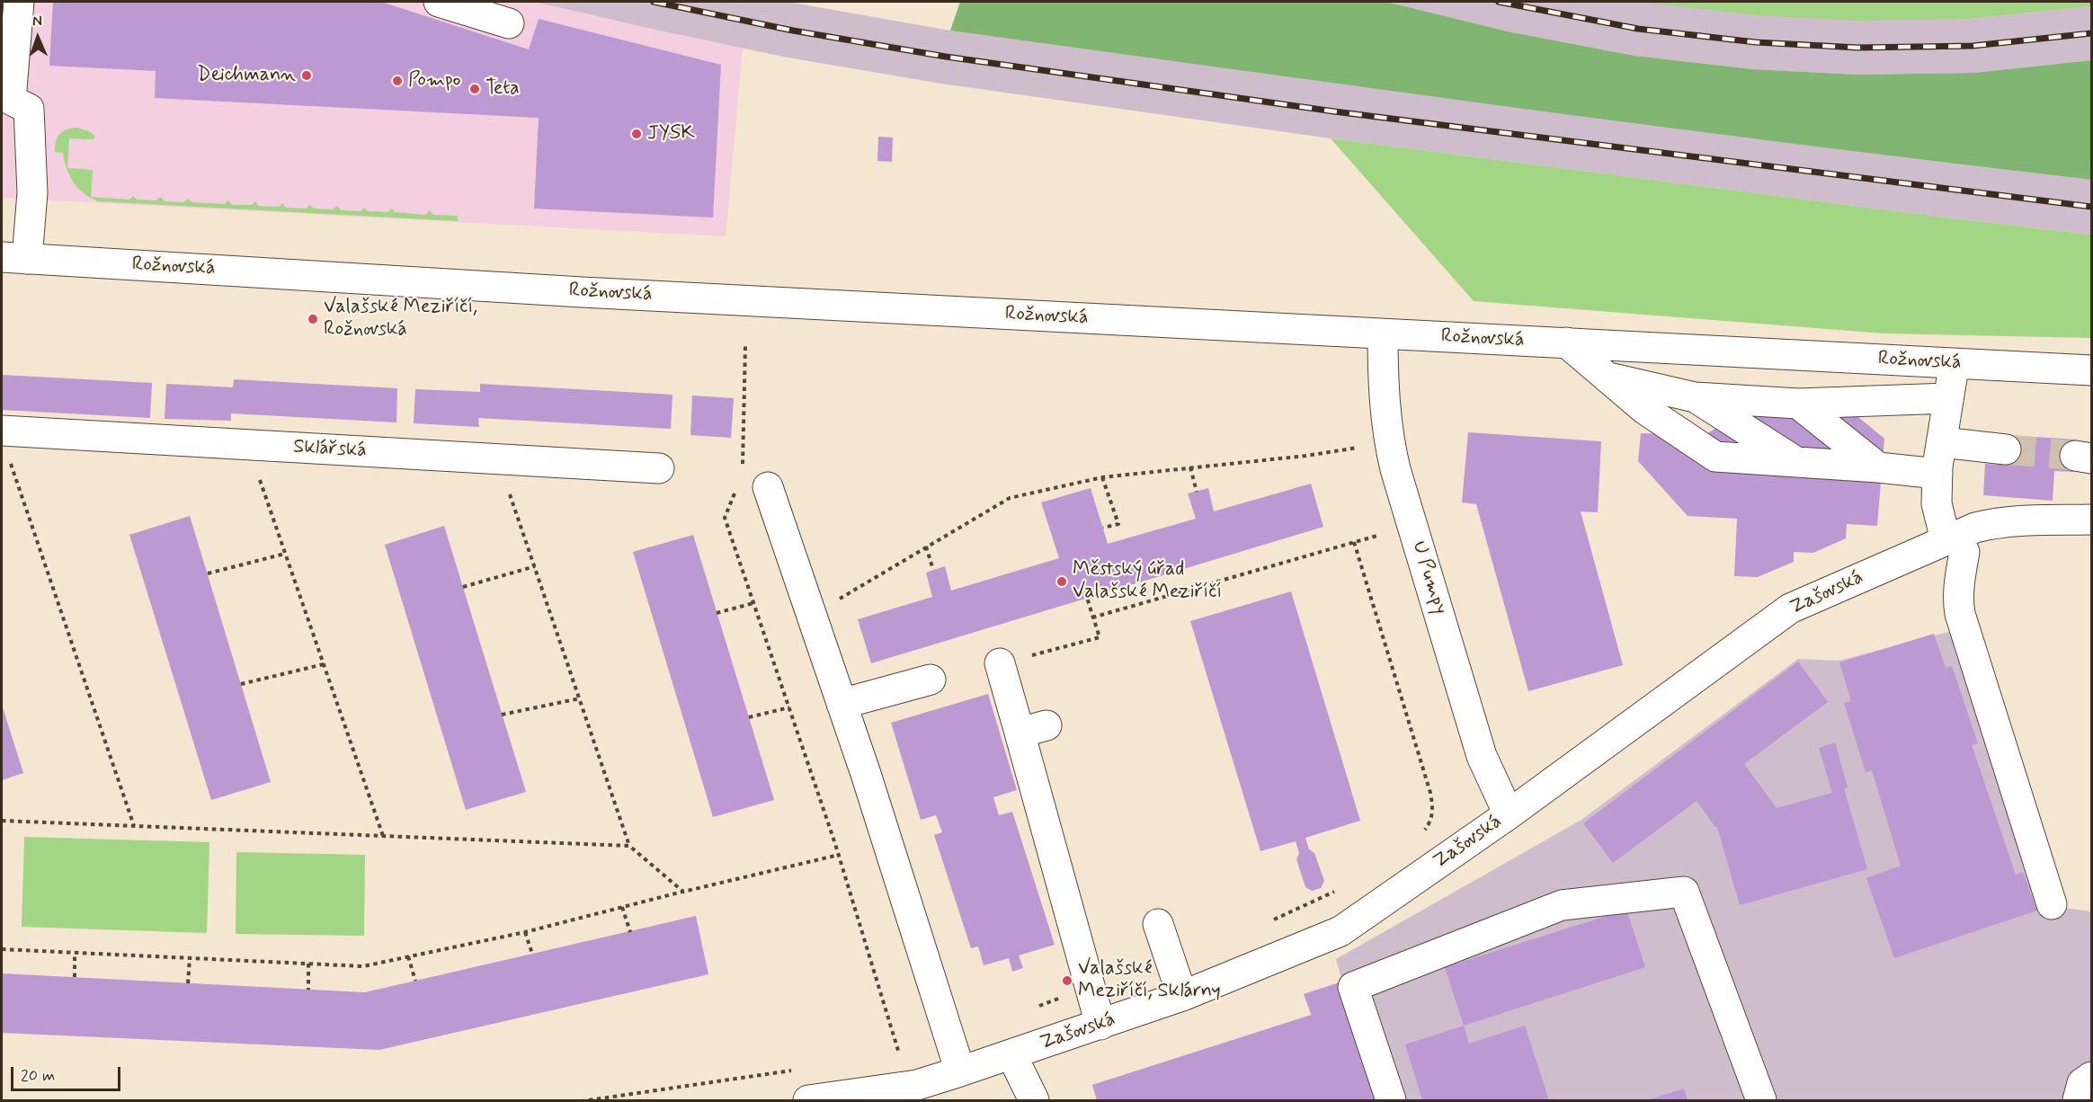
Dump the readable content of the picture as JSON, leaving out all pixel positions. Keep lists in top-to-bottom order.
{
  "streets": {
    "street": [
      "Rožnovská",
      "Sklářská",
      "U Pumpy",
      "Zašovská"
    ]
  },
  "crossings": [
    ["Rožnovská", "U Pumpy"],
    ["U Pumpy", "Zašovská"]
  ],
  "places": [
    "Deichmann",
    "Pompo",
    "Teta",
    "JYSK",
    "Valašské Meziříčí, Rožnovská",
    "Městský úřad Valašské Meziříčí",
    "Valašské Meziříčí, Sklárny"
  ],
  "scale_bar": "20 m",
  "north": "top"
}
